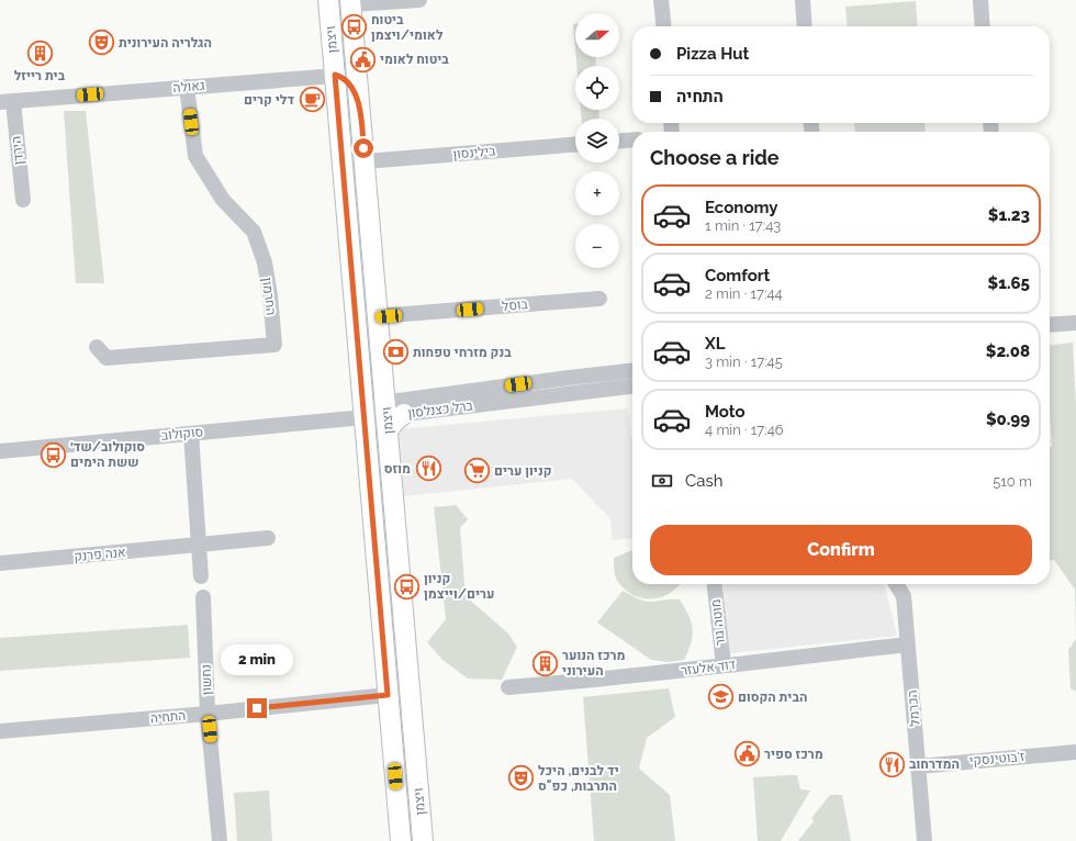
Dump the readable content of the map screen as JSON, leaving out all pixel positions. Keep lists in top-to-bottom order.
{
  "streets": {
    "main road": ["ויצמן"],
    "street": [
      "גאולה",
      "הירדן",
      "בילינסון",
      "החרמון",
      "בוסל",
      "ברל כצנלסון",
      "סוקולוב",
      "אנה פרנק",
      "מוטה גור",
      "דוד אלעזר",
      "נחשון",
      "הכרמל",
      "התחיה",
      "ז'בוטינסקי"
    ]
  },
  "crossings": [
    ["ויצמן", "גאולה"],
    ["ויצמן", "בילינסון"],
    ["ויצמן", "בוסל"],
    ["ויצמן", "ברל כצנלסון"],
    ["ויצמן", "סוקולוב"],
    ["ויצמן", "התחיה"],
    ["גאולה", "הירדן"],
    ["גאולה", "החרמון"],
    ["ברל כצנלסון", "סוקולוב"],
    ["מוטה גור", "דוד אלעזר"],
    ["דוד אלעזר", "הכרמל"],
    ["נחשון", "התחיה"],
    ["הכרמל", "ז'בוטינסקי"]
  ],
  "places": {
    "bus stop": ["ביטוח לאומי/ויצמן", "סוקולוב/שד׳ ששת הימים", "קניון ערים/וייצמן"],
    "theatre": ["הגלריה העירונית", "יד לבנים, היכל התרבות, כפ\"ס"],
    "building": ["בית רייזל", "מרכז הנוער העירוני"],
    "public building": ["ביטוח לאומי", "מרכז ספיר"],
    "cafe": ["דלי קרים"],
    "bank": ["בנק מזרחי טפחות"],
    "restaurant": ["מוזס", "המדרחוב"],
    "supermarket": ["קניון ערים"],
    "school or university": ["הבית הקסום"]
  },
  "north": "right",
  "page": {
    "map_buttons": ["+", "−"],
    "banner": ["Pizza Hut", "התחיה"],
    "heading": "Choose a ride",
    "list": [
      {
        "name": "Economy",
        "note": "1 min · 17:43",
        "value": "$1.23"
      },
      {
        "name": "Comfort",
        "note": "2 min · 17:44",
        "value": "$1.65"
      },
      {
        "name": "XL",
        "note": "3 min · 17:45",
        "value": "$2.08"
      },
      {
        "name": "Moto",
        "note": "4 min · 17:46",
        "value": "$0.99"
      }
    ],
    "pay": ["Cash", "510 m"],
    "buttons": "Confirm",
    "bubble": "2 min"
  }
}
